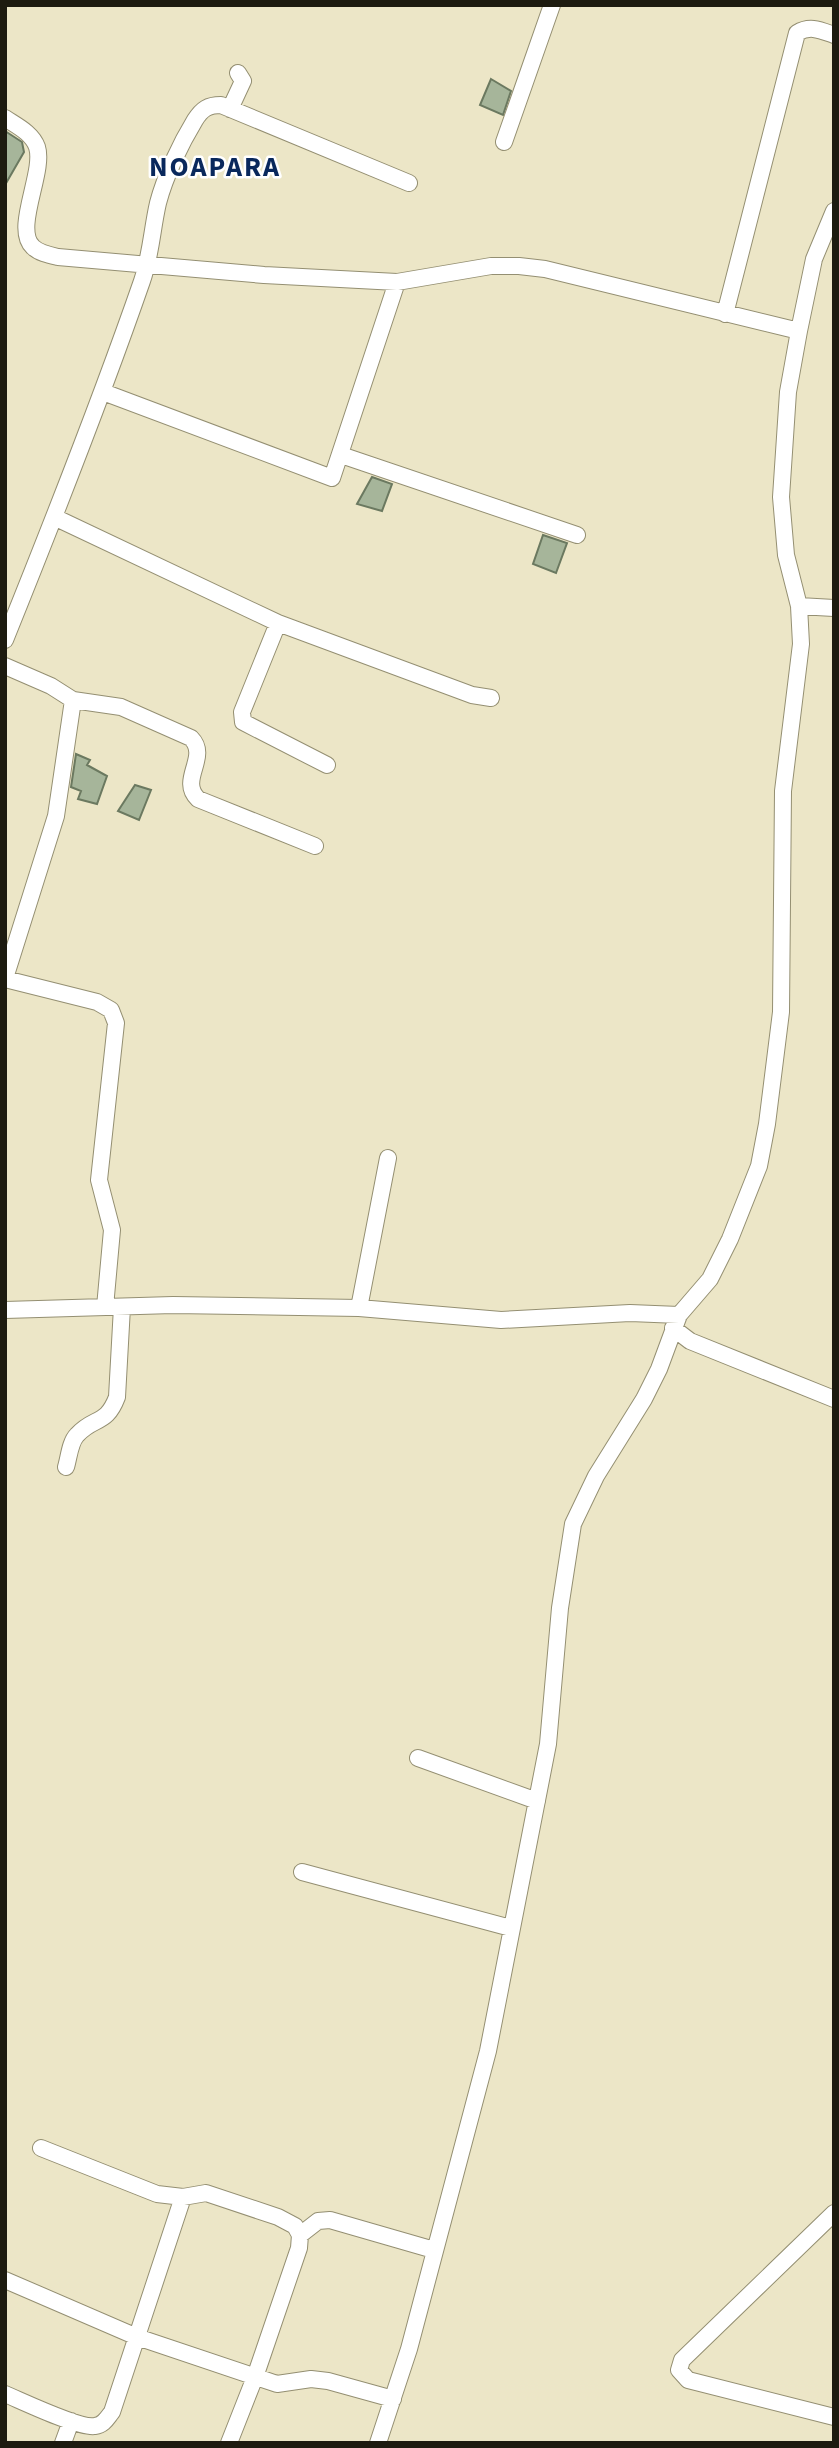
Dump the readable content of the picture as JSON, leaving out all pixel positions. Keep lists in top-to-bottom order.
{
  "districts": ["NOAPARA"]
}
